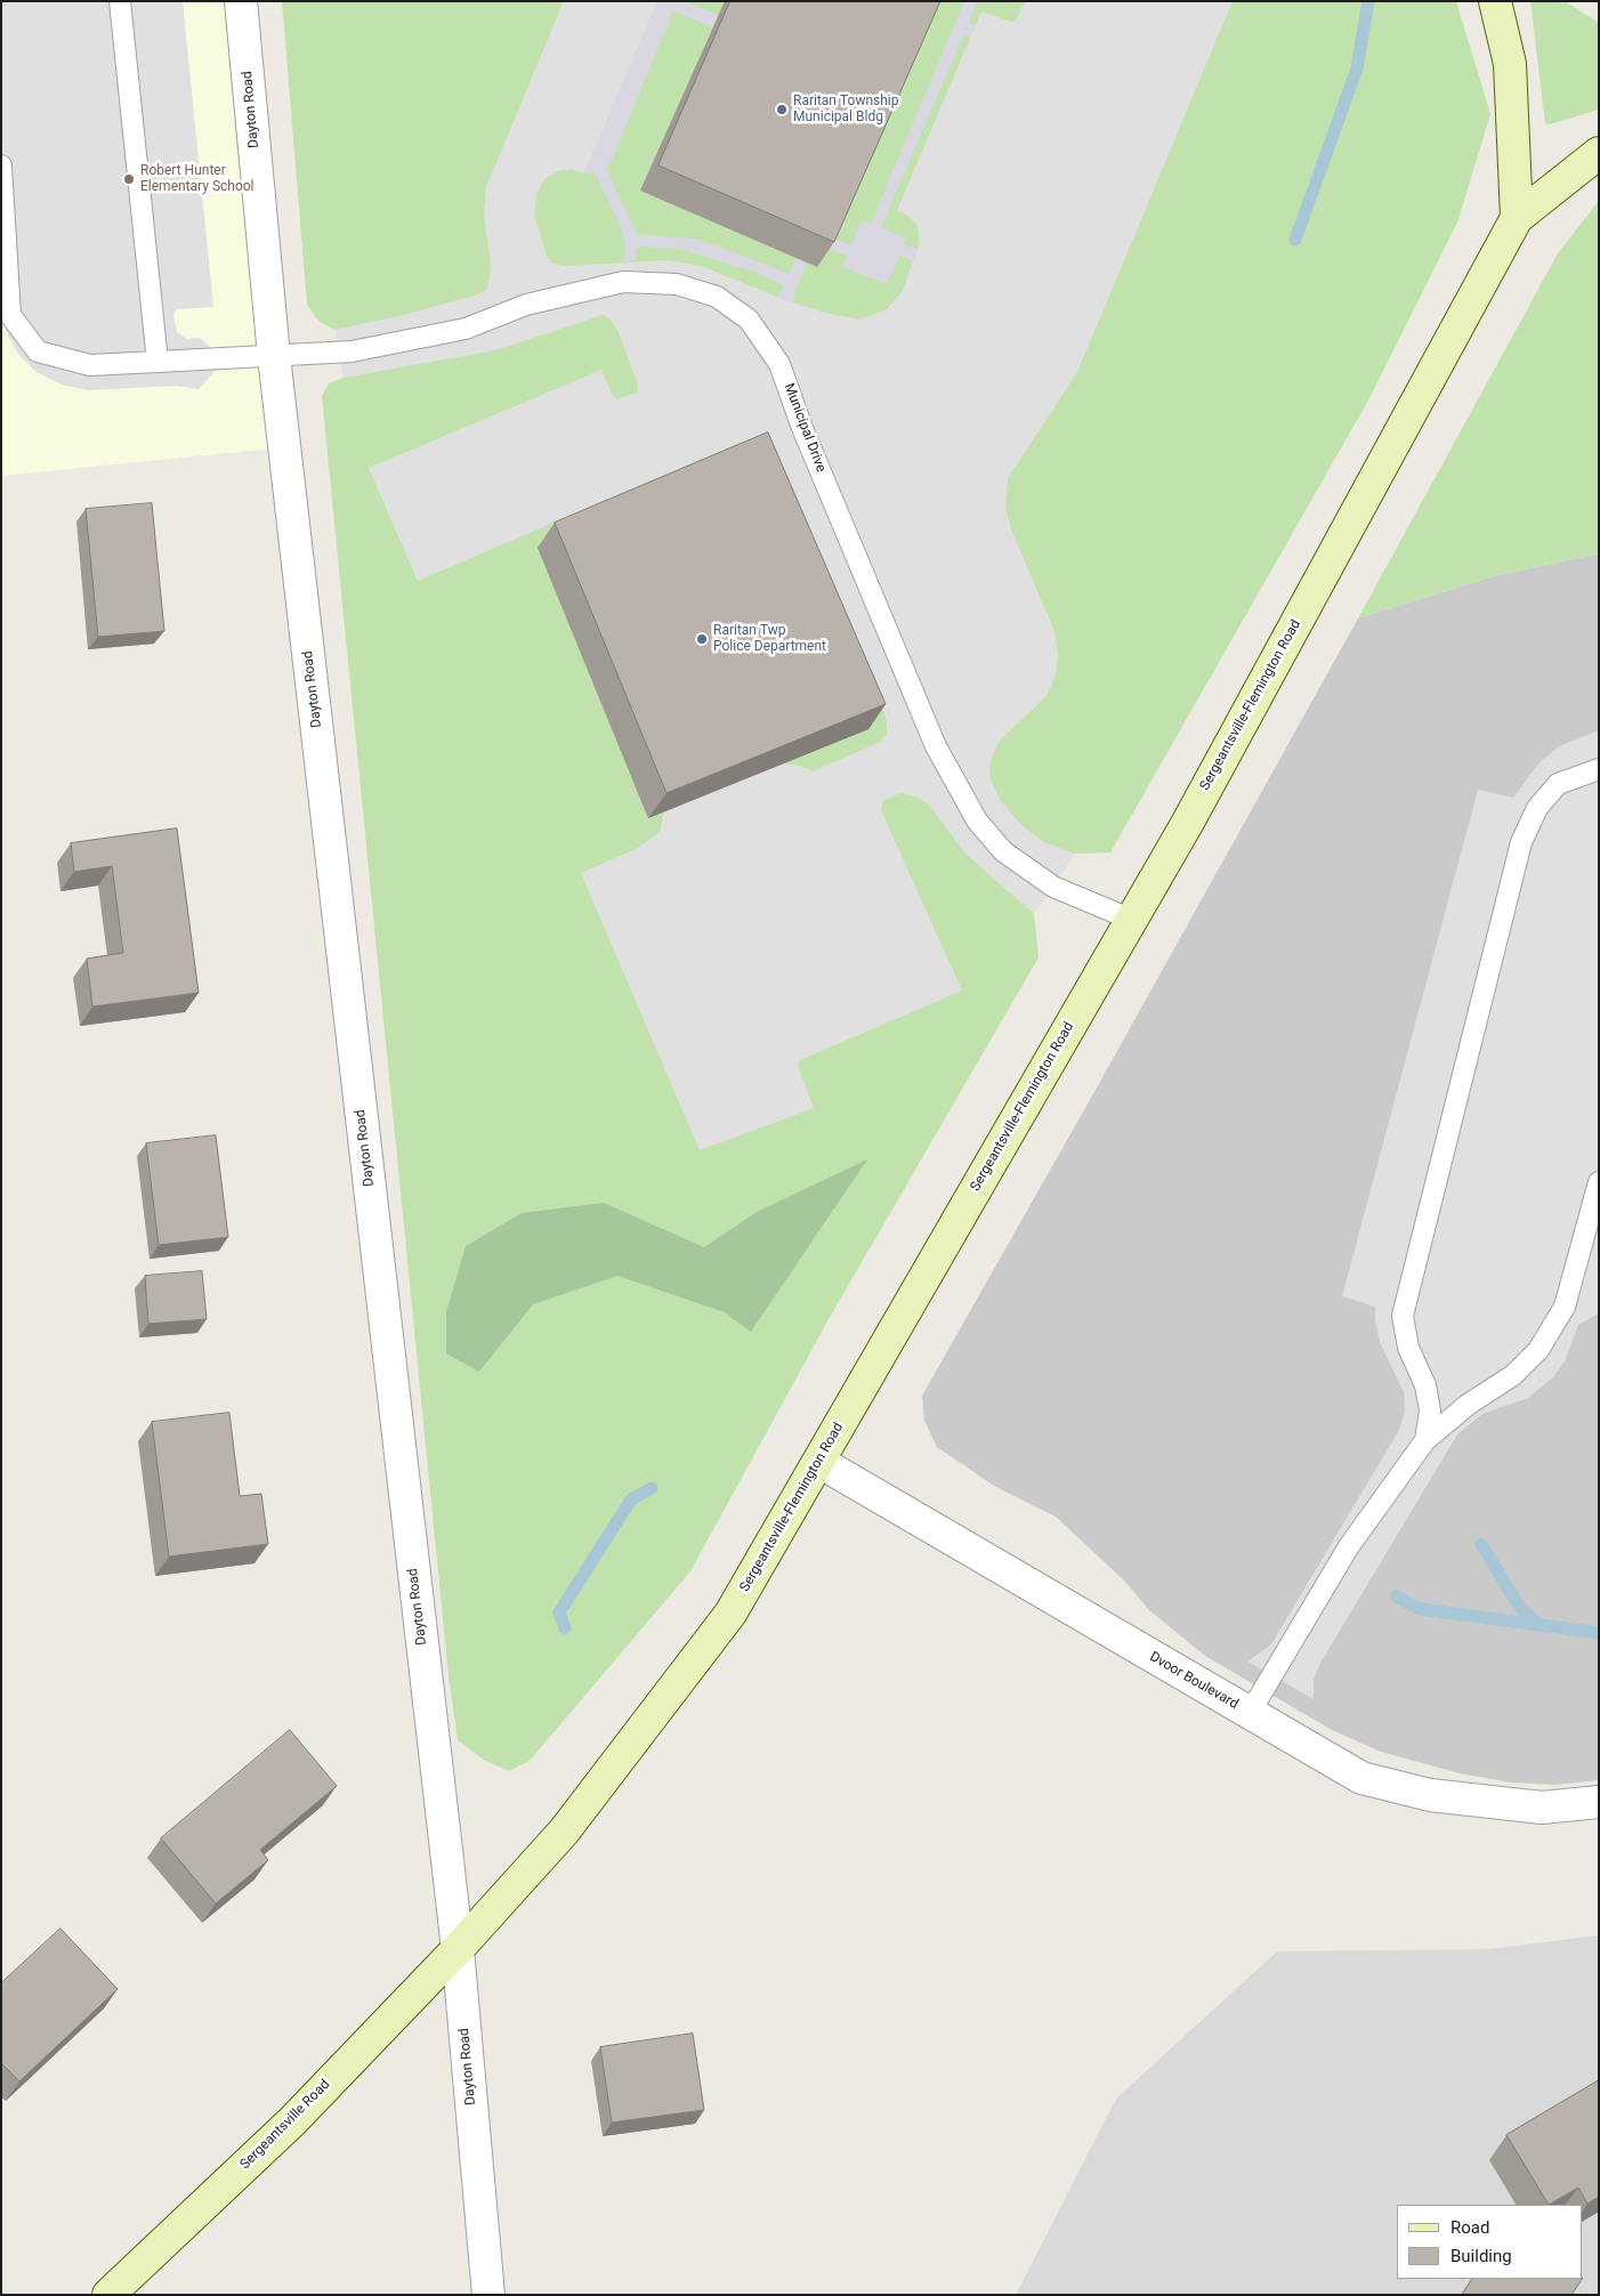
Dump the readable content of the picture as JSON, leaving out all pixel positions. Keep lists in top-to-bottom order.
{
  "streets": {
    "main road": ["Sergeantsville-Flemington Road", "Sergeantsville Road"],
    "street": ["Dayton Road", "Dvoor Boulevard"],
    "lane": ["Municipal Drive"]
  },
  "crossings": [
    ["Dayton Road", "Municipal Drive"],
    ["Dayton Road", "Sergeantsville-Flemington Road"],
    ["Dayton Road", "Sergeantsville Road"],
    ["Municipal Drive", "Sergeantsville-Flemington Road"],
    ["Sergeantsville-Flemington Road", "Dvoor Boulevard"],
    ["Sergeantsville-Flemington Road", "Sergeantsville Road"]
  ],
  "places": ["Raritan Township Municipal Bldg", "Robert Hunter Elementary School", "Raritan Twp Police Department"],
  "legend": ["Road", "Building"]
}
